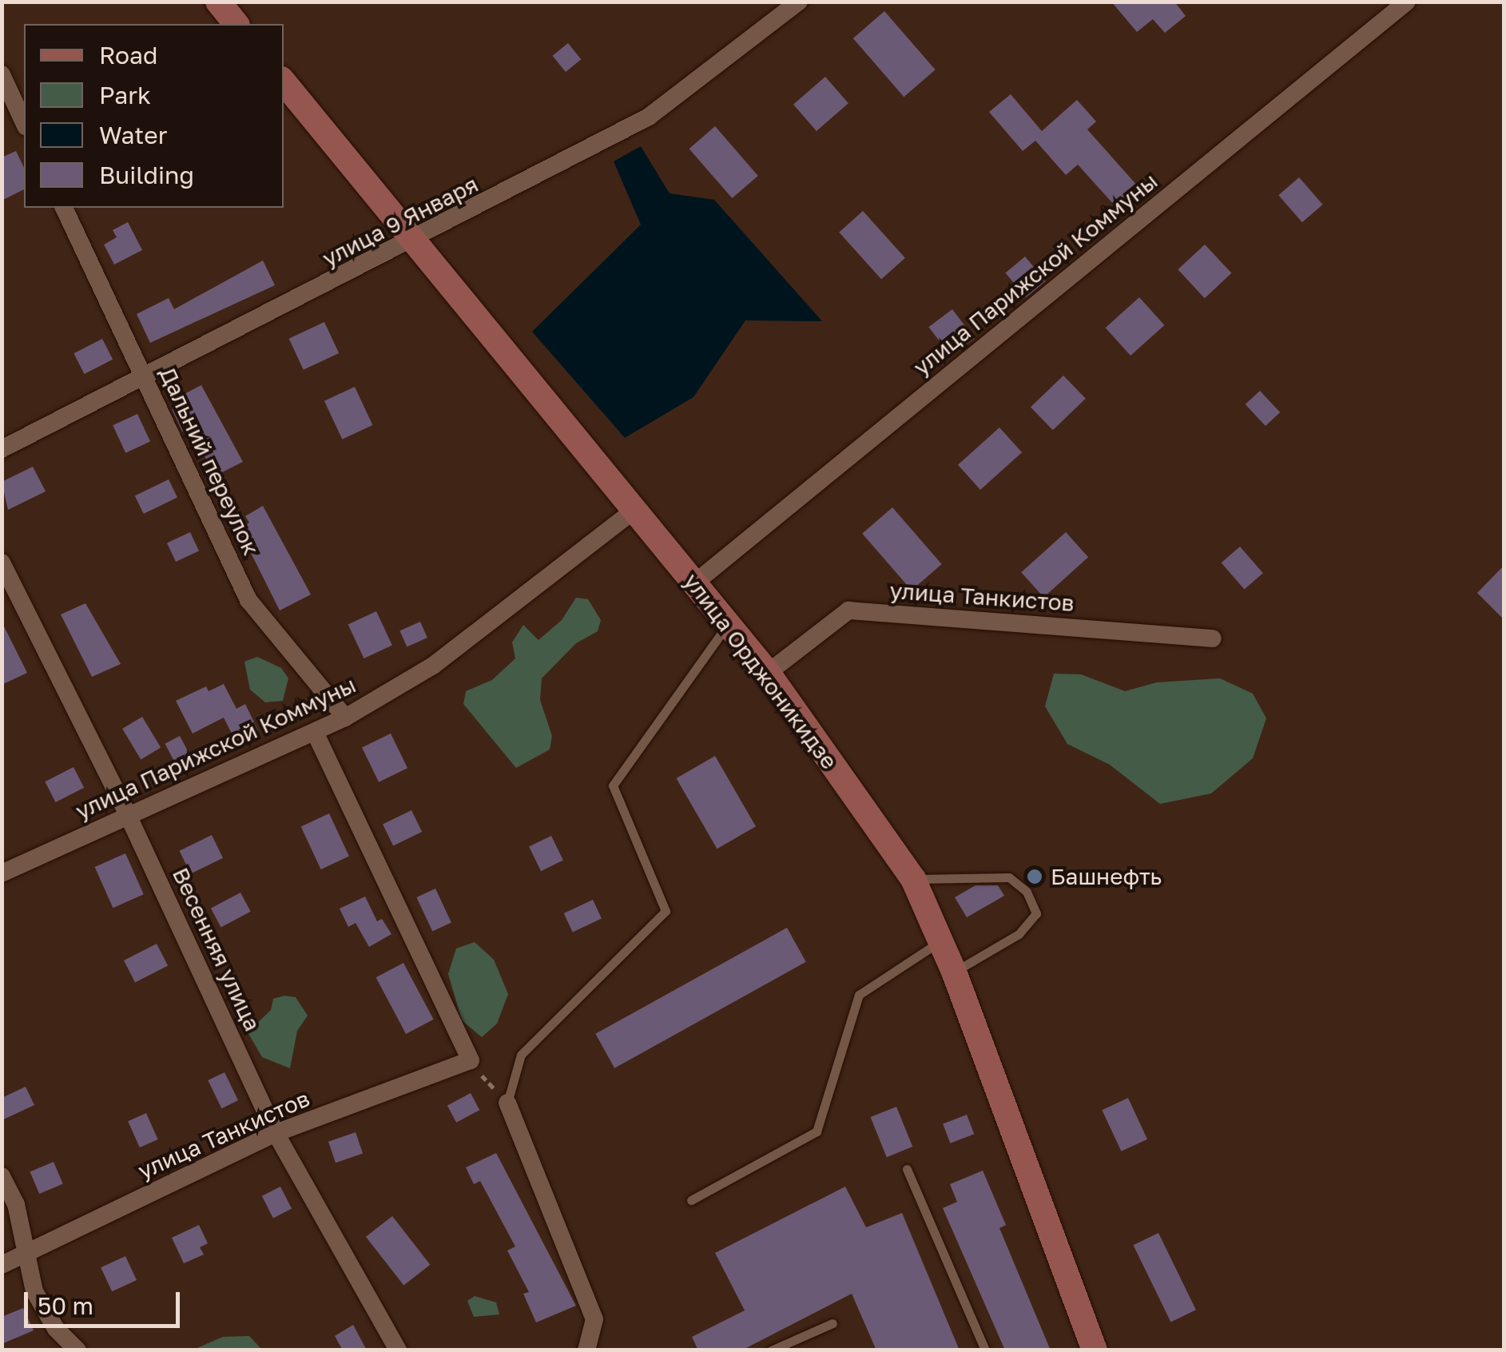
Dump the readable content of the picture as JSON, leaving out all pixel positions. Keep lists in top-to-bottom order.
{
  "streets": {
    "main road": ["улица Орджоникидзе"],
    "street": [
      "улица 9 Января",
      "улица Парижской Коммуны",
      "Дальний переулок",
      "улица Танкистов",
      "Весенняя улица"
    ]
  },
  "crossings": [
    ["улица 9 Января", "Дальний переулок"],
    ["улица 9 Января", "улица Орджоникидзе"],
    ["улица Парижской Коммуны", "Дальний переулок"],
    ["улица Парижской Коммуны", "улица Орджоникидзе"],
    ["улица Парижской Коммуны", "Весенняя улица"],
    ["улица Танкистов", "улица Орджоникидзе"],
    ["улица Танкистов", "Весенняя улица"]
  ],
  "places": ["Башнефть"],
  "legend": [
    "Road",
    "Park",
    "Water",
    "Building"
  ],
  "scale_bar": "50 m"
}
